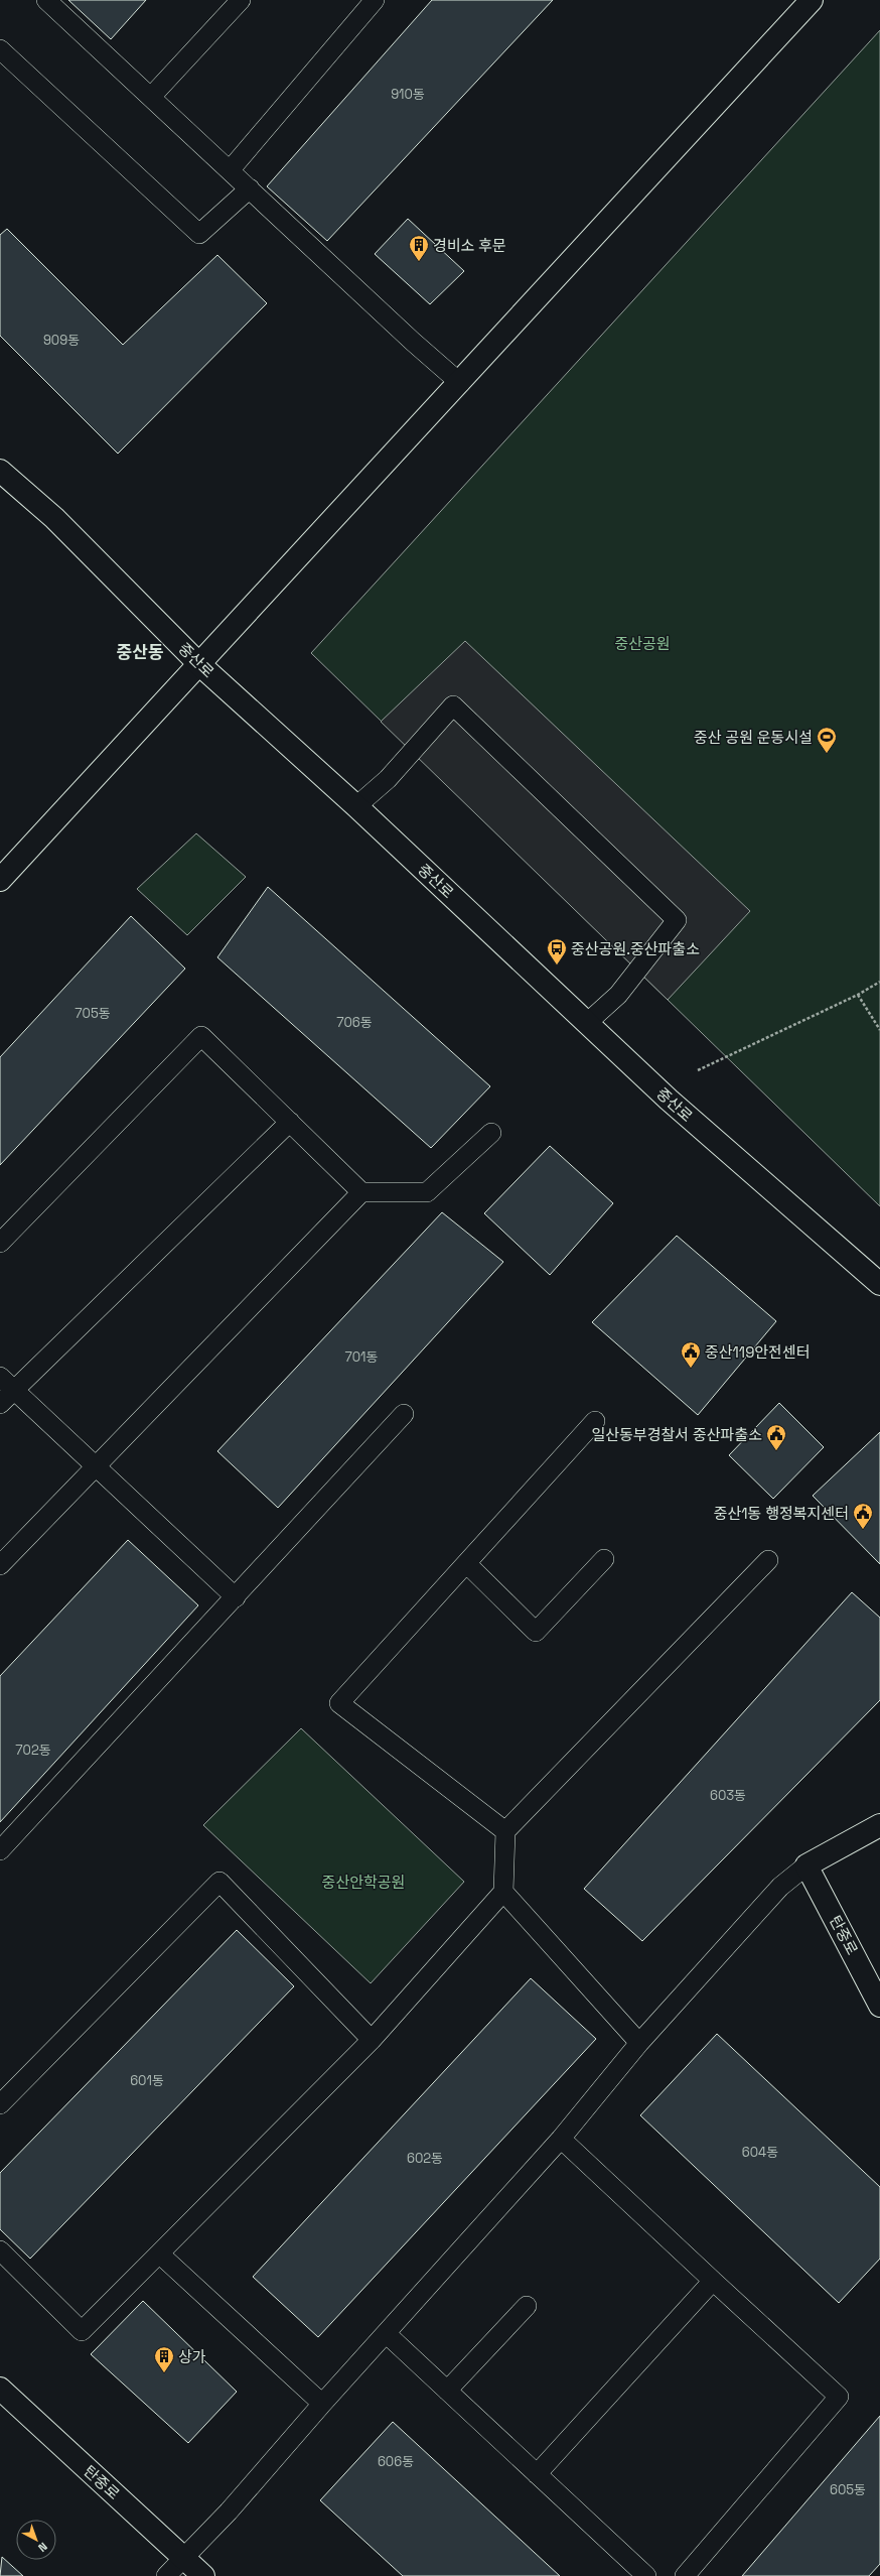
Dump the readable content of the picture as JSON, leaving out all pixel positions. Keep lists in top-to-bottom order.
{
  "streets": {
    "main road": ["중산로", "탄중로"]
  },
  "districts": ["중산동"],
  "parks": ["중산공원", "중산안학공원"],
  "places": {
    "building": ["경비소 후문", "상가"],
    "sports": ["중산 공원 운동시설"],
    "bus stop": ["중산공원.중산파출소"],
    "public building": ["중산119안전센터", "일산동부경찰서 중산파출소", "중산1동 행정복지센터"]
  },
  "house_numbers": [
    "910동",
    "909동",
    "705동",
    "706동",
    "701동",
    "702동",
    "603동",
    "601동",
    "604동",
    "602동",
    "606동",
    "605동"
  ],
  "north": "bottom right"
}
